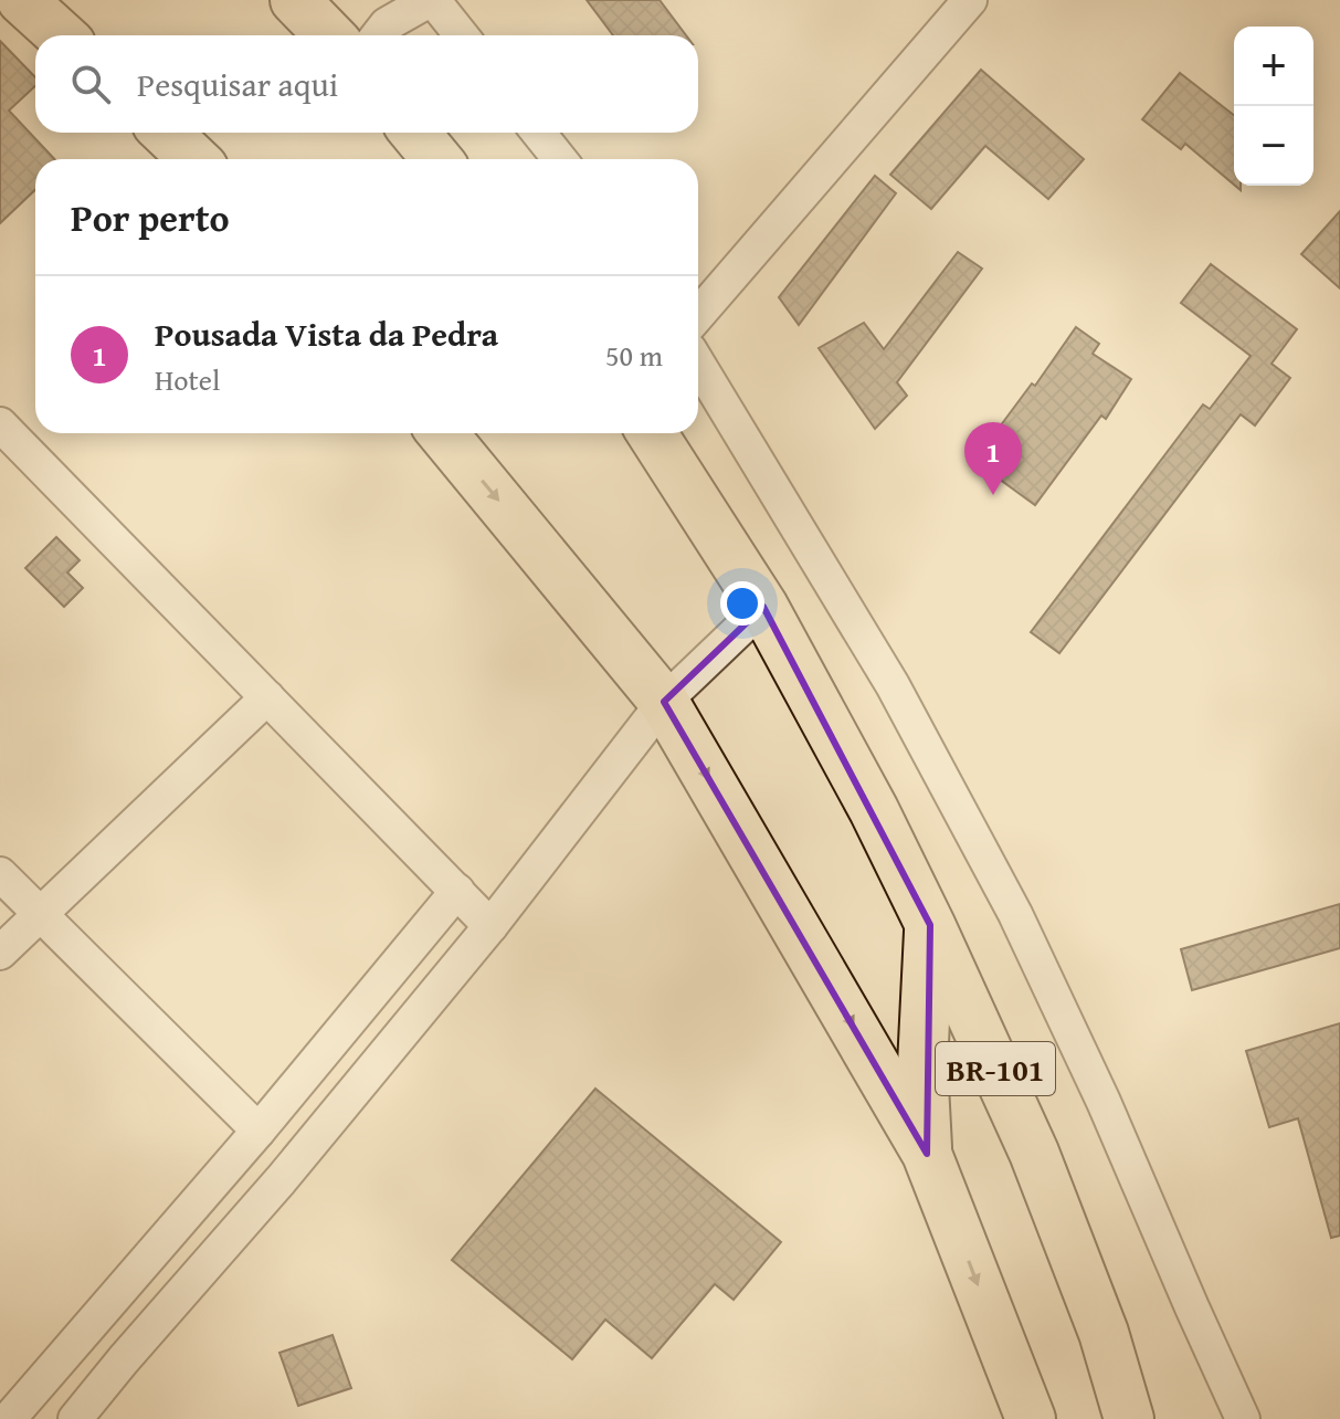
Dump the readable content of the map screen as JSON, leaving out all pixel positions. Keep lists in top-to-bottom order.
{
  "streets": {
    "highway": ["BR-101"]
  },
  "page": {
    "map_buttons": ["+", "−"],
    "search": "Pesquisar aqui",
    "heading": "Por perto",
    "list": [
      {
        "mark": "1",
        "name": "Pousada Vista da Pedra",
        "note": "Hotel",
        "value": "50 m"
      }
    ],
    "pins": "1"
  }
}
